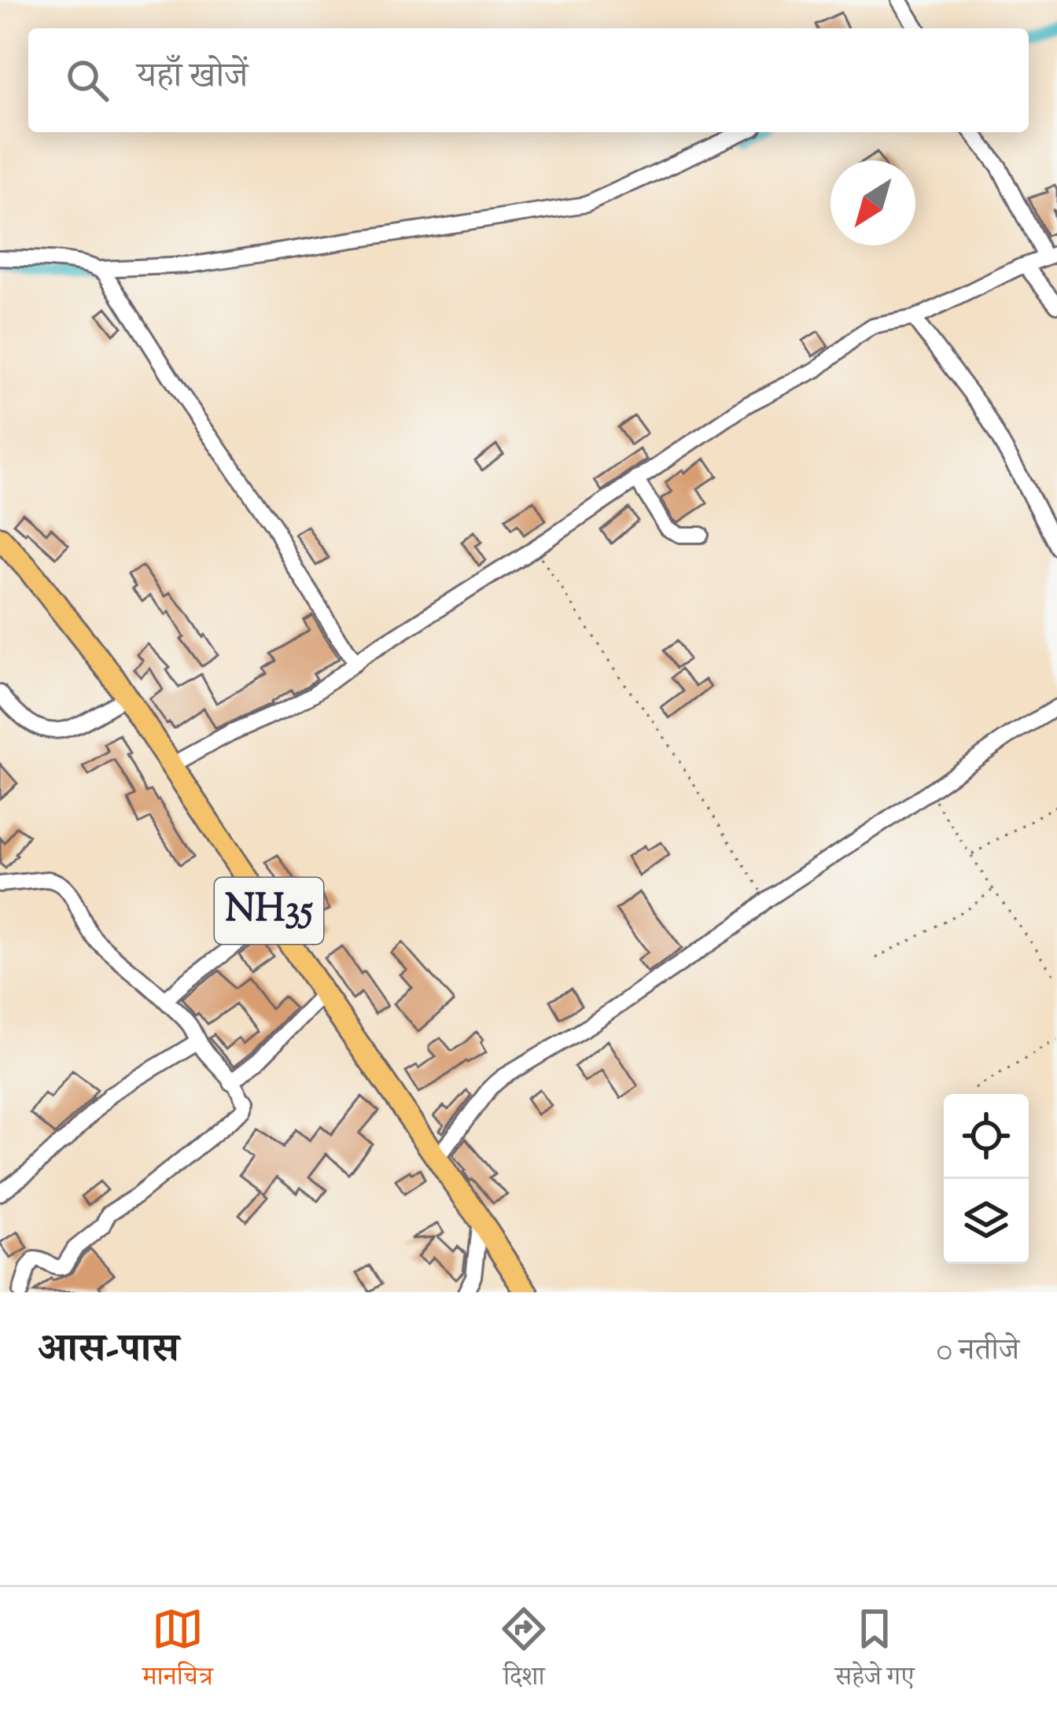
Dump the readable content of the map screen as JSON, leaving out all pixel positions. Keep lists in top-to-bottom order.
{
  "streets": {
    "highway": ["NH35"]
  },
  "north": "bottom left",
  "page": {
    "search": "यहाँ खोजें",
    "heading": ["आस-पास", "0 नतीजे"],
    "nav": ["मानचित्र", "दिशा", "सहेजे गए"]
  }
}
